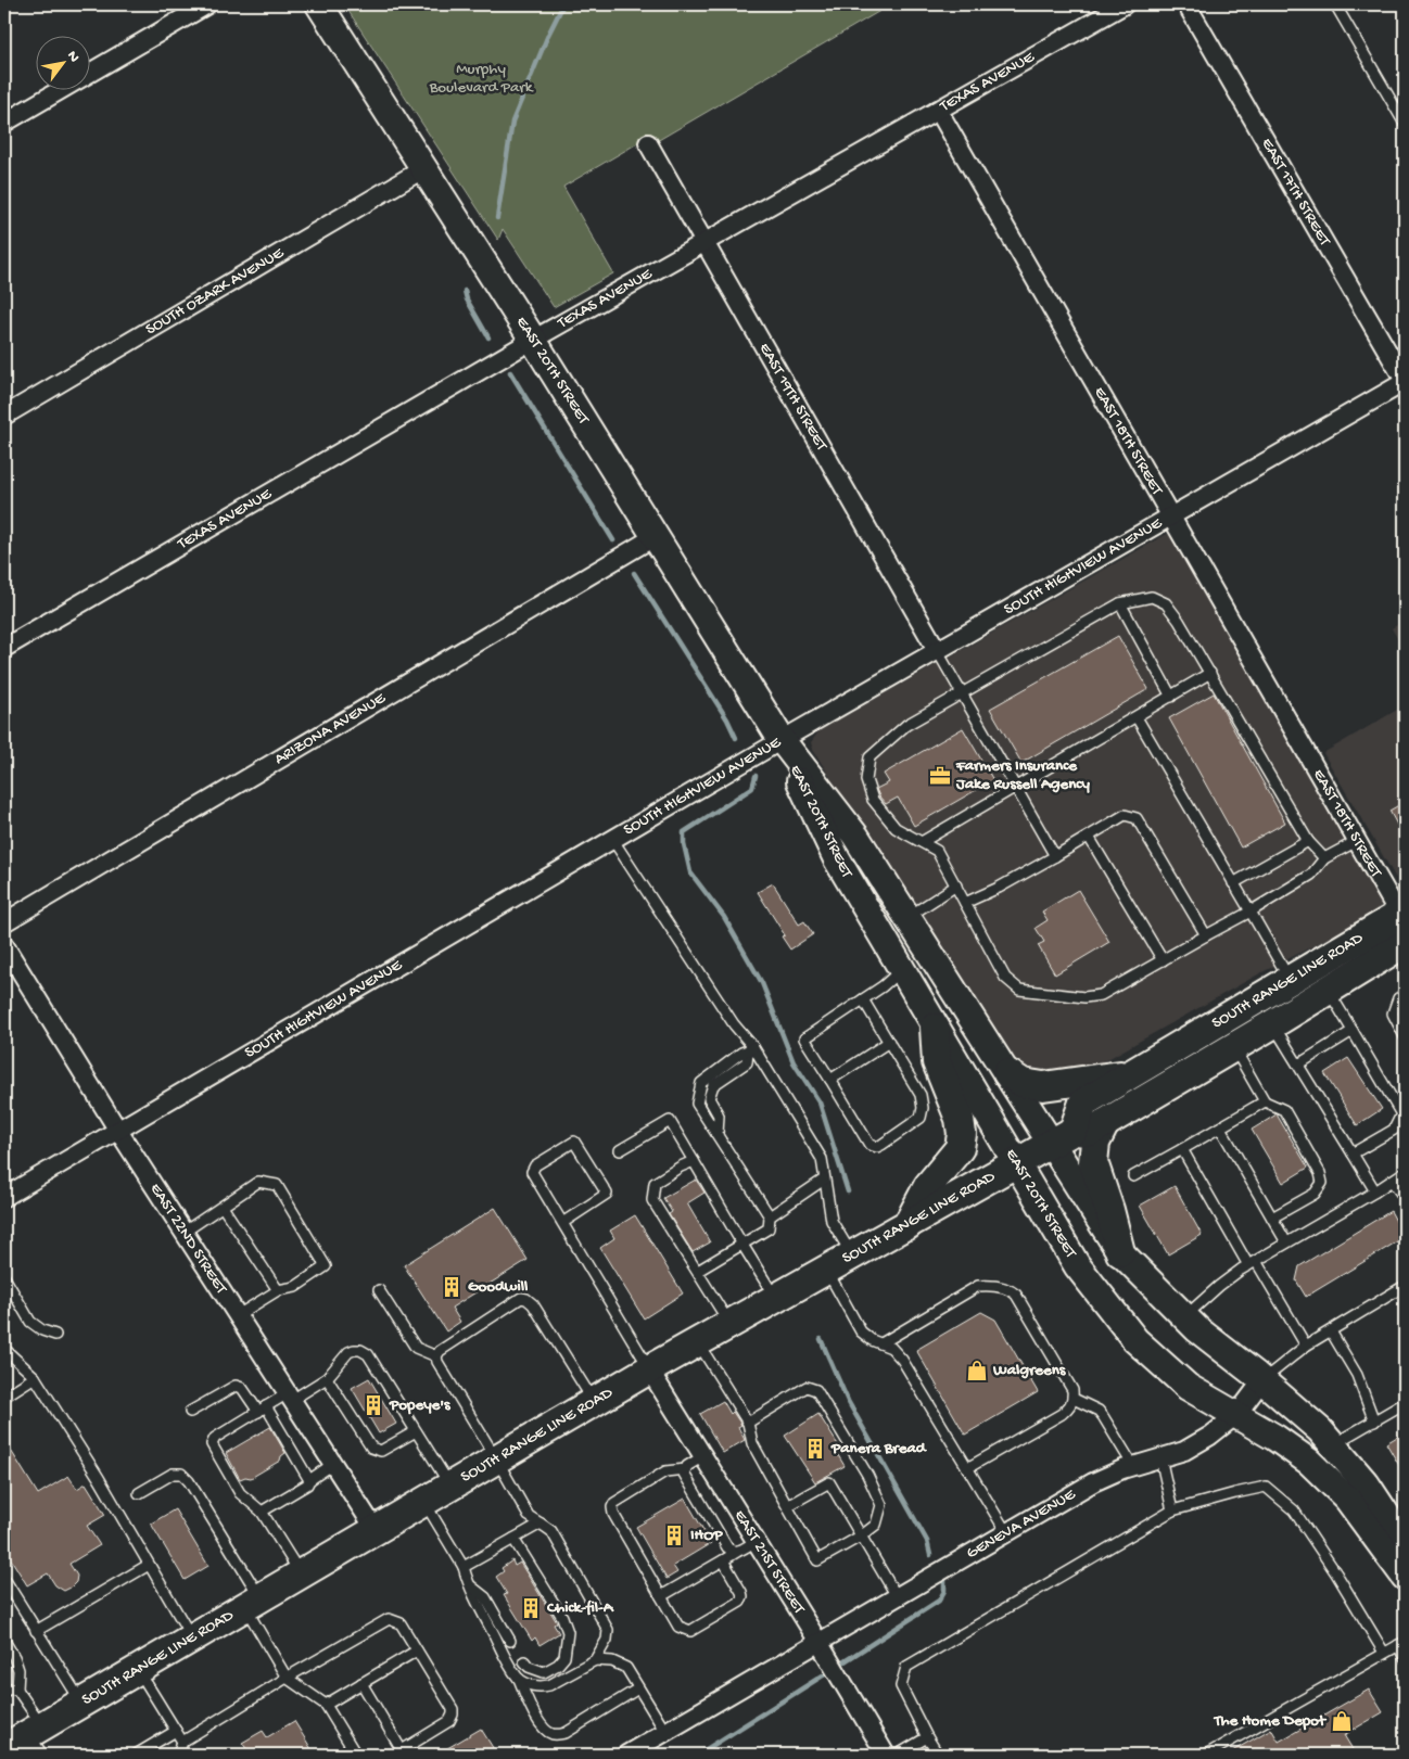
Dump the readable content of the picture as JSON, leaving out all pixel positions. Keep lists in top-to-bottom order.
{
  "streets": {
    "main road": ["EAST 20TH STREET", "SOUTH RANGE LINE ROAD"],
    "street": [
      "TEXAS AVENUE",
      "EAST 17TH STREET",
      "SOUTH OZARK AVENUE",
      "EAST 19TH STREET",
      "EAST 18TH STREET",
      "SOUTH HIGHVIEW AVENUE",
      "ARIZONA AVENUE",
      "EAST 22ND STREET",
      "GENEVA AVENUE",
      "EAST 21ST STREET"
    ]
  },
  "crossings": [
    ["TEXAS AVENUE", "EAST 20TH STREET"],
    ["TEXAS AVENUE", "EAST 19TH STREET"],
    ["TEXAS AVENUE", "EAST 18TH STREET"],
    ["EAST 17TH STREET", "SOUTH HIGHVIEW AVENUE"],
    ["SOUTH OZARK AVENUE", "EAST 20TH STREET"],
    ["EAST 20TH STREET", "SOUTH HIGHVIEW AVENUE"],
    ["EAST 20TH STREET", "ARIZONA AVENUE"],
    ["EAST 20TH STREET", "SOUTH RANGE LINE ROAD"],
    ["EAST 20TH STREET", "GENEVA AVENUE"],
    ["EAST 19TH STREET", "SOUTH HIGHVIEW AVENUE"],
    ["EAST 18TH STREET", "SOUTH HIGHVIEW AVENUE"],
    ["EAST 18TH STREET", "SOUTH RANGE LINE ROAD"],
    ["SOUTH HIGHVIEW AVENUE", "EAST 22ND STREET"],
    ["SOUTH RANGE LINE ROAD", "EAST 22ND STREET"],
    ["SOUTH RANGE LINE ROAD", "EAST 21ST STREET"],
    ["GENEVA AVENUE", "EAST 21ST STREET"]
  ],
  "parks": ["Murphy Boulevard Park"],
  "places": {
    "office": ["Farmers Insurance Jake Russell Agency"],
    "building": [
      "Goodwill",
      "Popeye's",
      "Panera Bread",
      "IHOP",
      "Chick-fil-A"
    ],
    "shop": ["Walgreens", "The Home Depot"]
  },
  "north": "top right"
}
